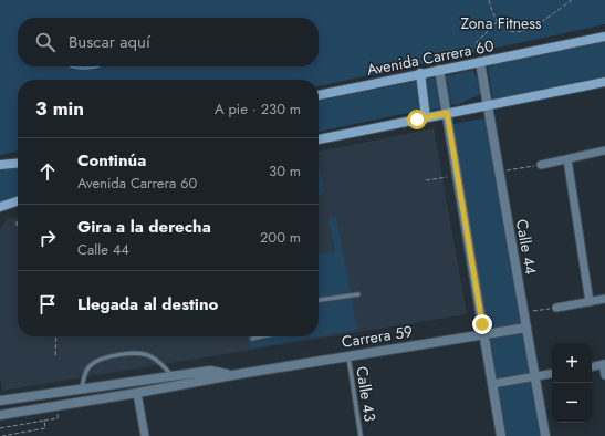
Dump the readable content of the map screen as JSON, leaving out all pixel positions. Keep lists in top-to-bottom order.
{
  "streets": {
    "main road": ["Avenida Carrera 60"],
    "street": ["Calle 44", "Carrera 59"],
    "lane": ["Calle 43"]
  },
  "crossings": [
    ["Avenida Carrera 60", "Calle 44"],
    ["Calle 44", "Carrera 59"],
    ["Carrera 59", "Calle 43"]
  ],
  "parks": ["Zona Fitness"],
  "page": {
    "search": "Buscar aquí",
    "heading": ["3 min", "A pie · 230 m"],
    "list": [
      ["Continúa", "Avenida Carrera 60", "30 m"],
      ["Gira a la derecha", "Calle 44", "200 m"],
      "Llegada al destino"
    ],
    "map_buttons": ["+", "−"]
  }
}
